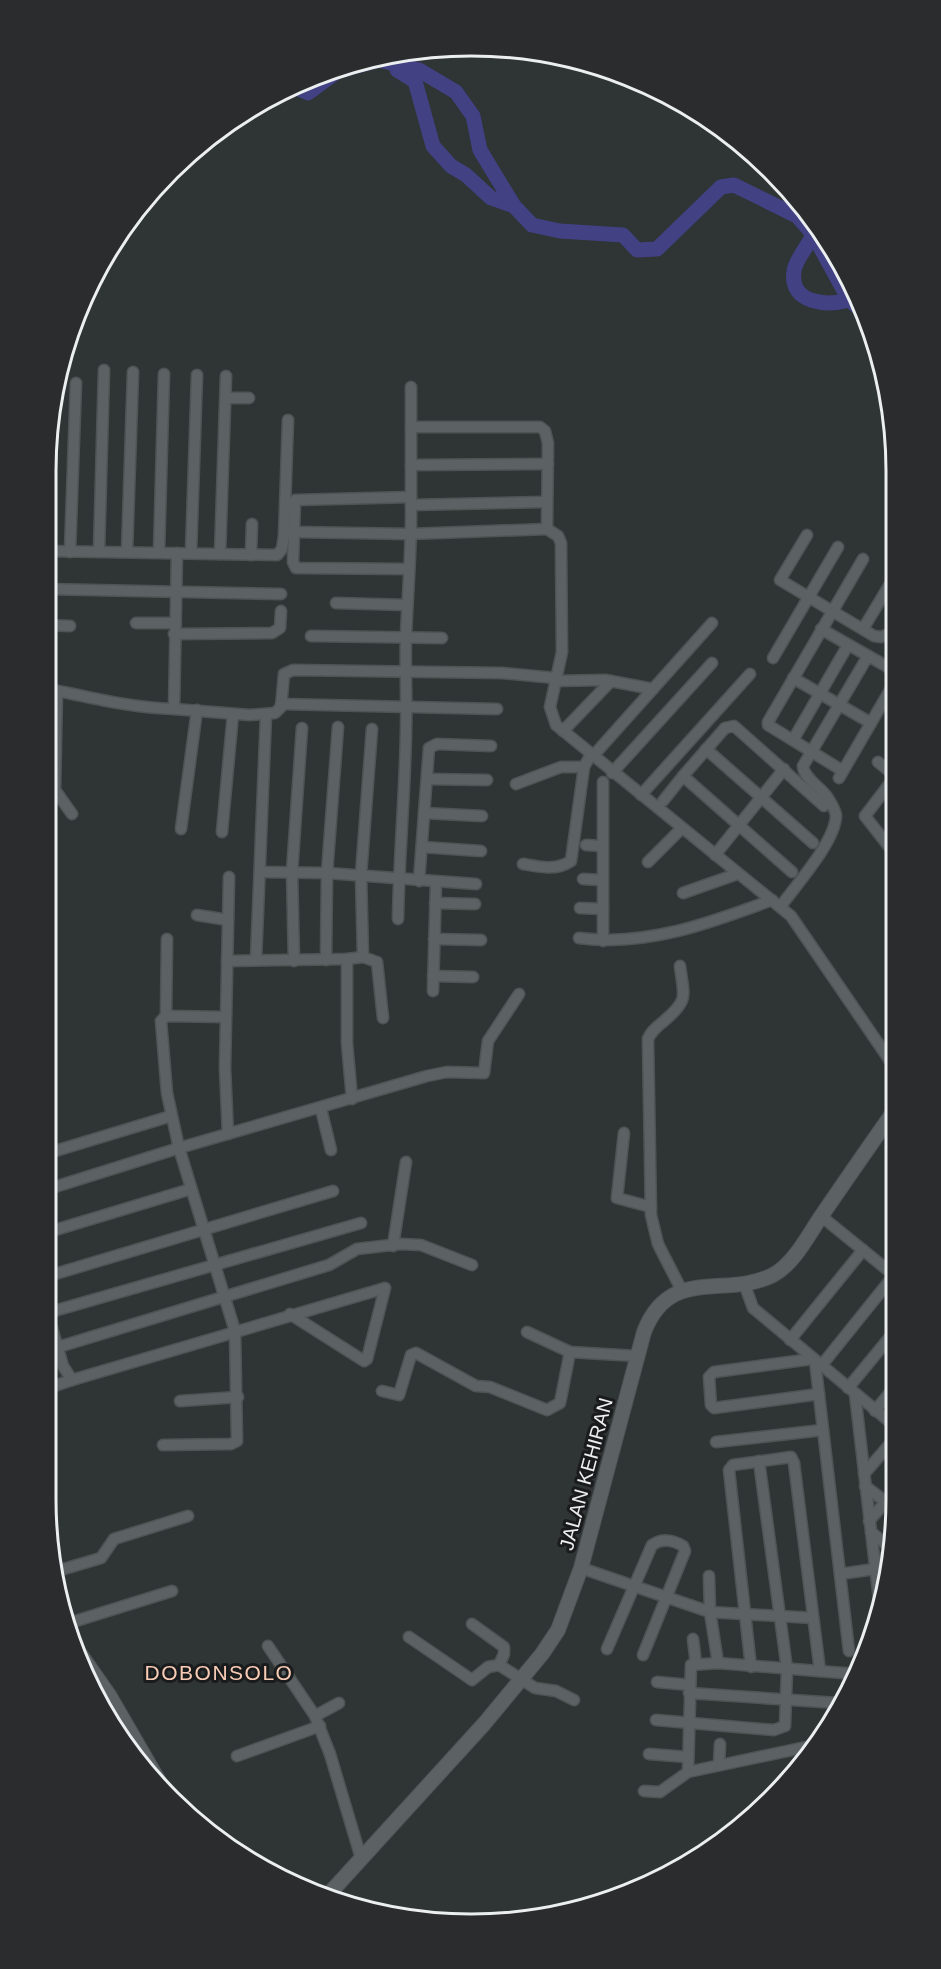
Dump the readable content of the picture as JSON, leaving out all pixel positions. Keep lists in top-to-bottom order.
{
  "streets": {
    "street": ["JALAN KEHIRAN"]
  },
  "districts": ["DOBONSOLO"]
}
